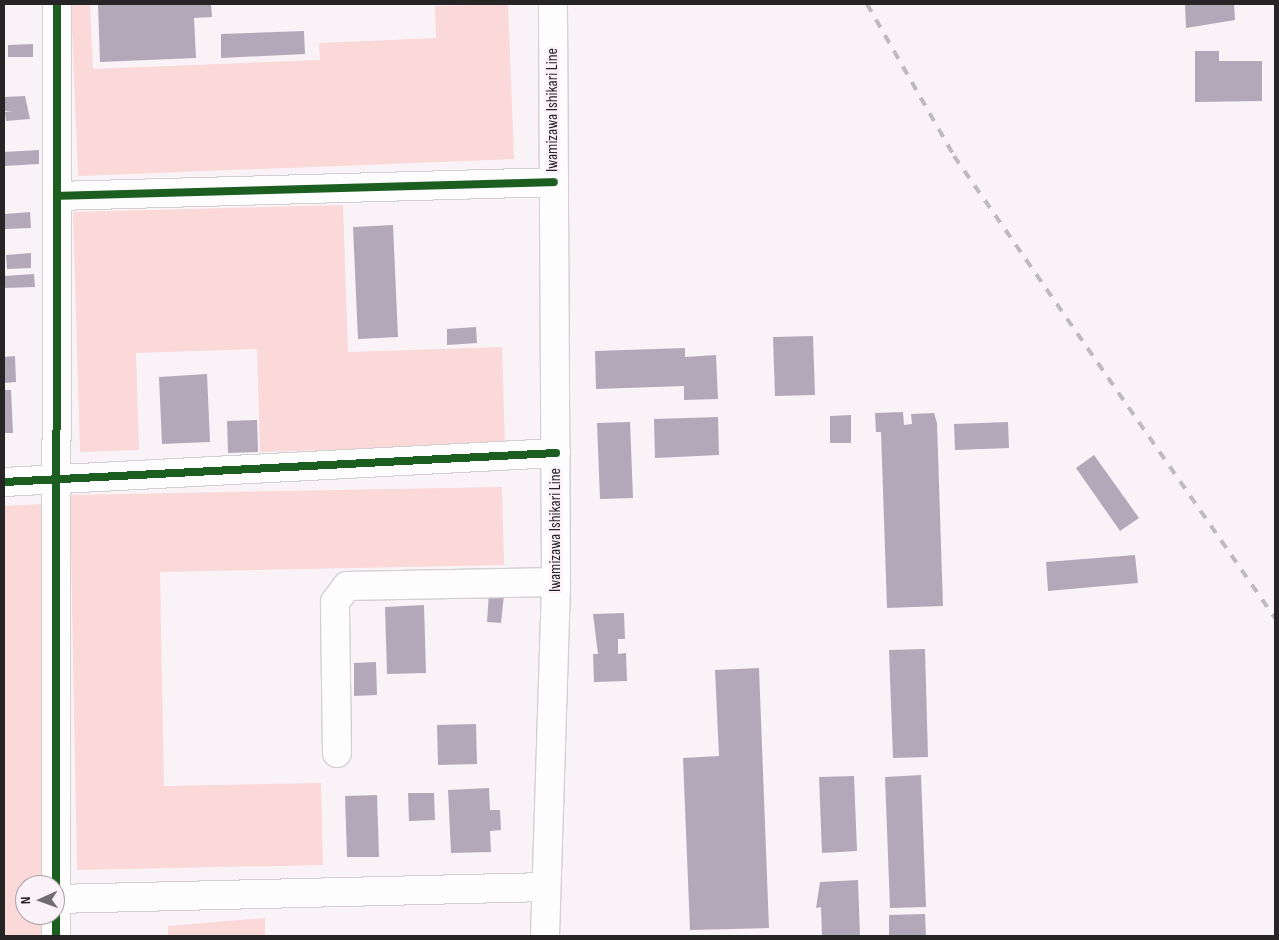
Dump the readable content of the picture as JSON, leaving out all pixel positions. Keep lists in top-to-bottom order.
{
  "streets": {
    "street": ["Iwamizawa Ishikari Line"]
  },
  "north": "left"
}
